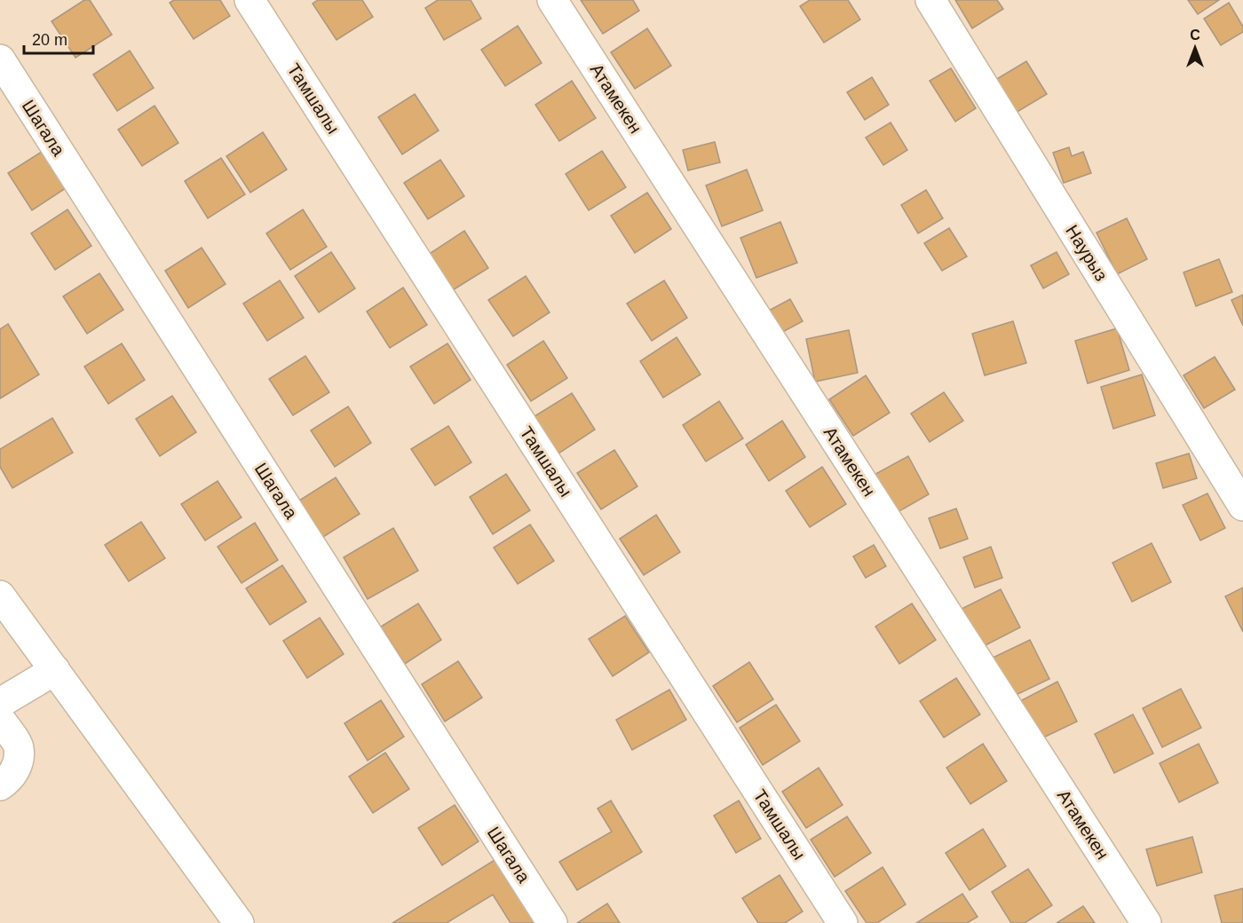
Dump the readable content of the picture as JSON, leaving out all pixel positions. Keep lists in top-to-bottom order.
{
  "streets": {
    "street": [
      "Тамшалы",
      "Атамекен",
      "Шагала",
      "Наурыз"
    ]
  },
  "scale_bar": "20 m",
  "north": "top"
}
